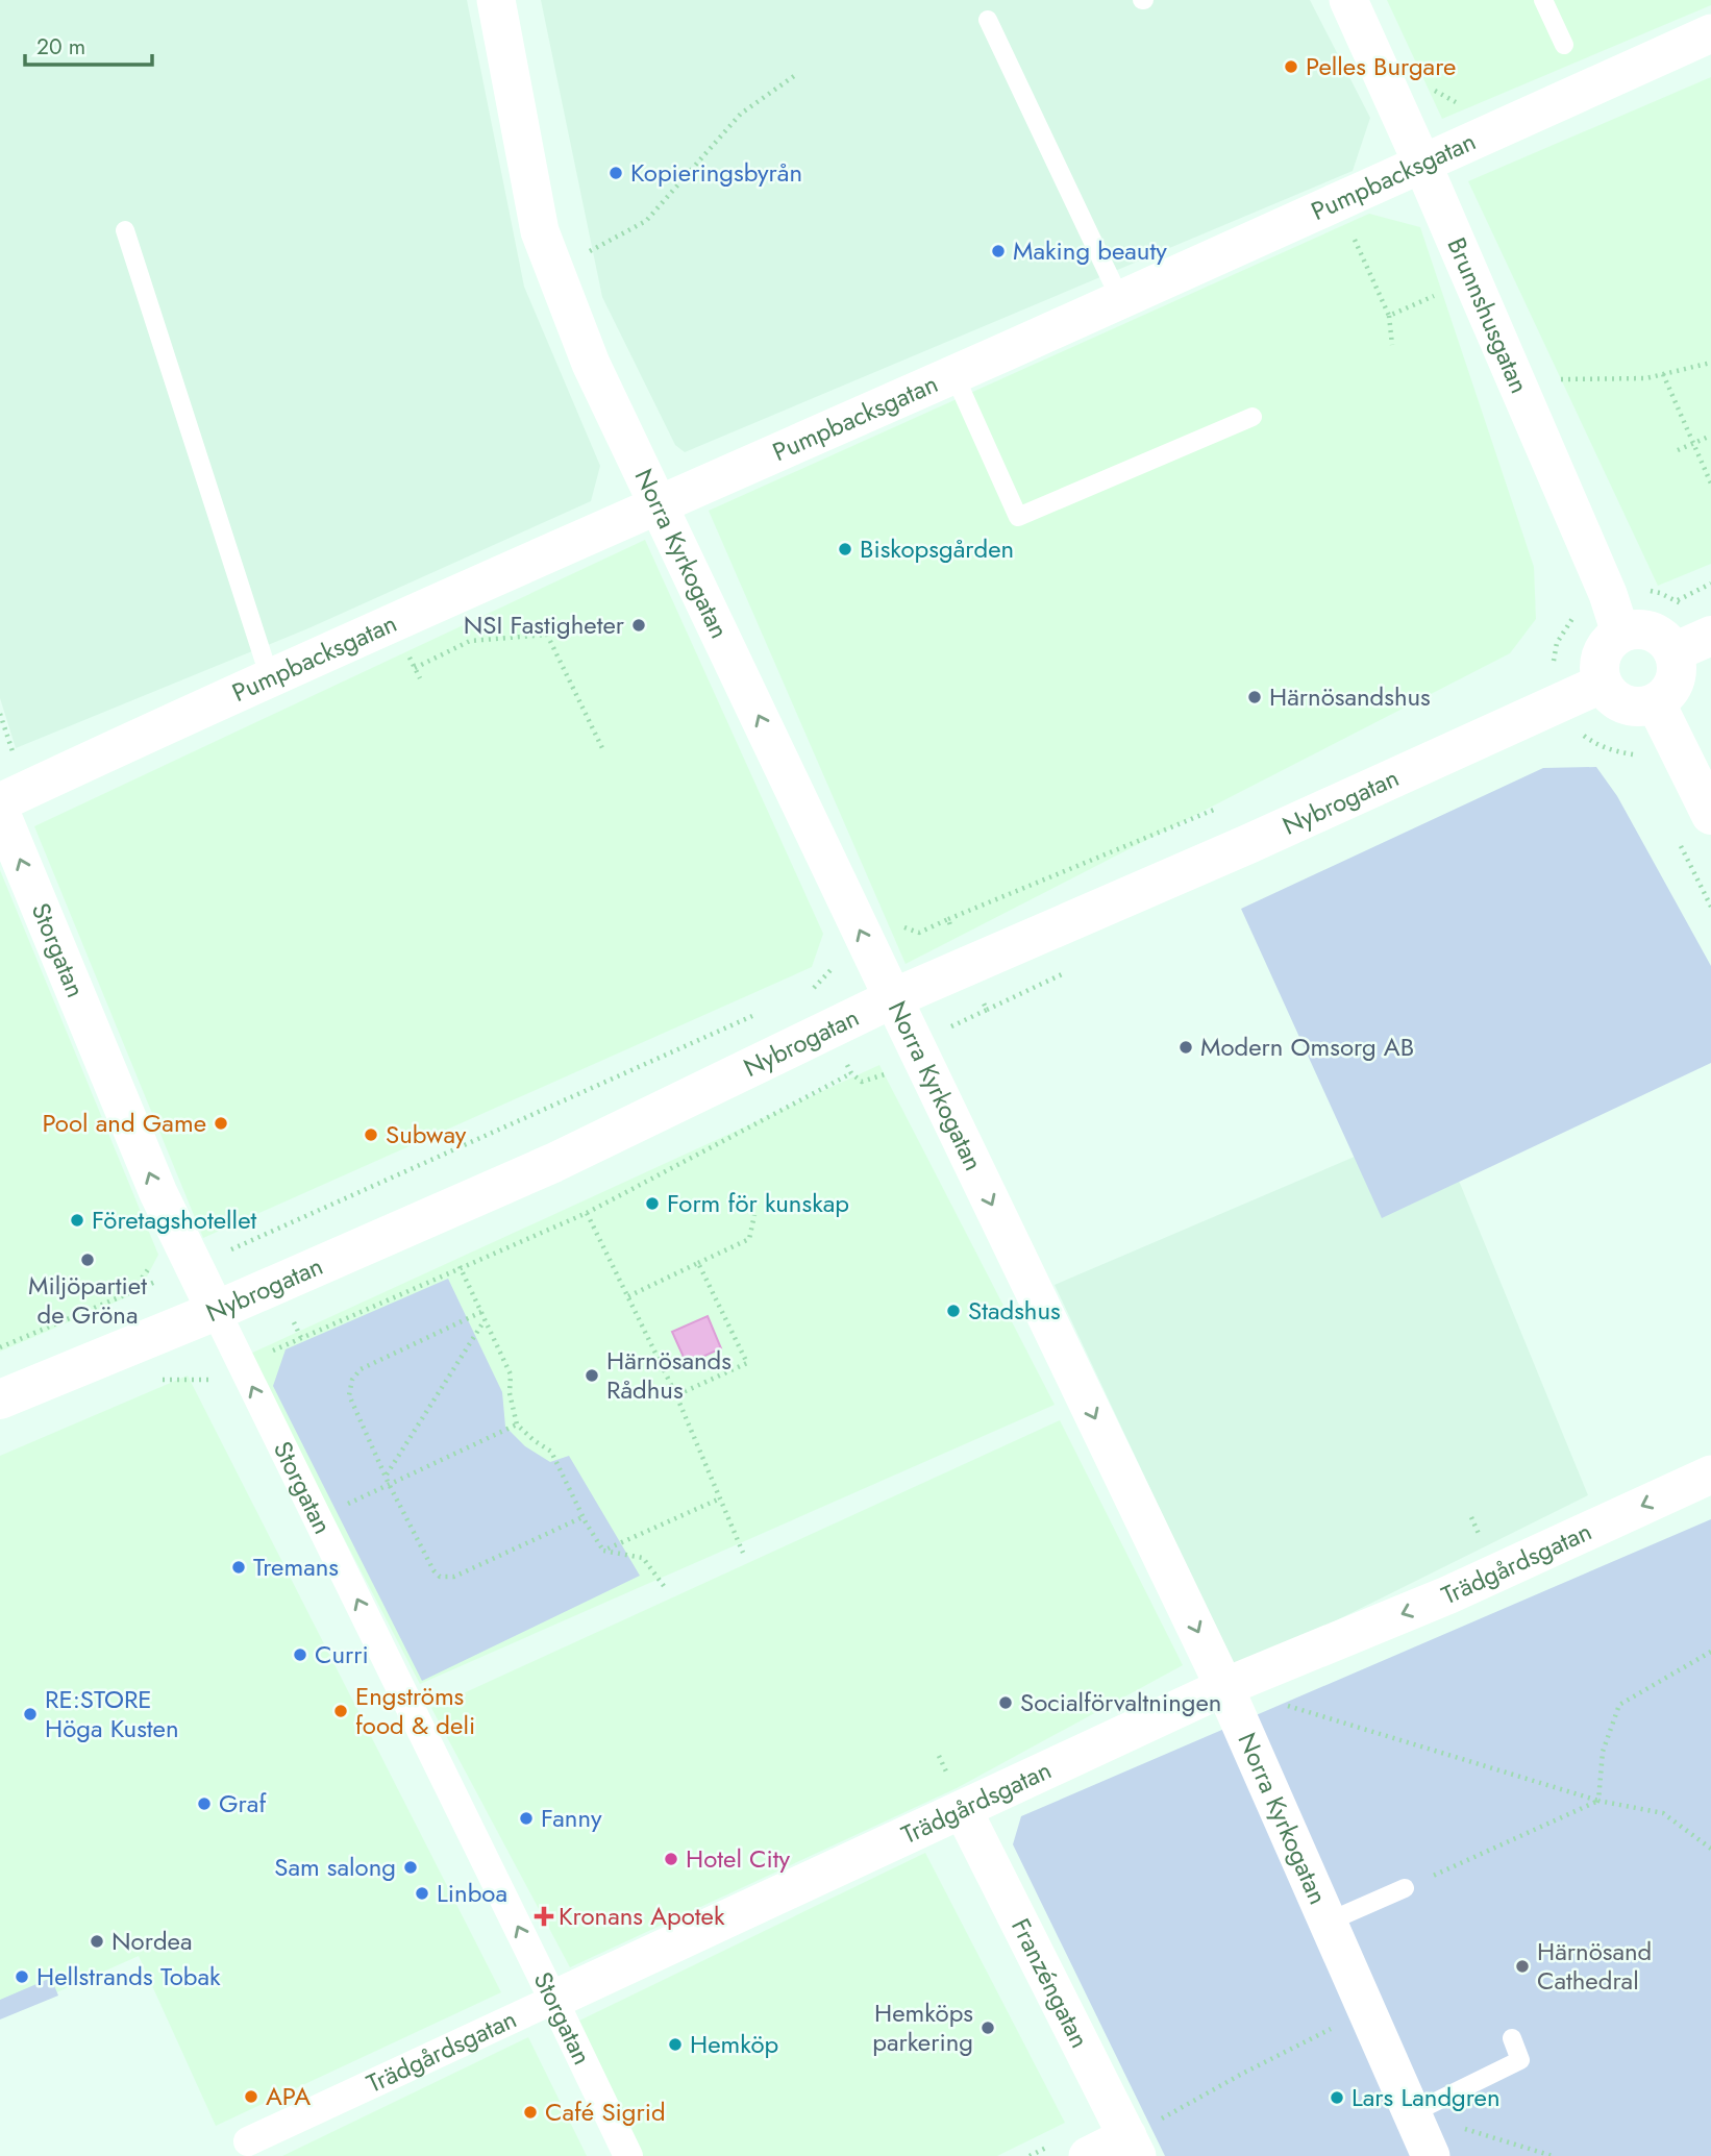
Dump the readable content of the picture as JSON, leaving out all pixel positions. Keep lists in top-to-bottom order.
{
  "streets": {
    "main road": ["Nybrogatan"],
    "street": [
      "Pumpbacksgatan",
      "Brunnshusgatan",
      "Norra Kyrkogatan",
      "Storgatan",
      "Trädgårdsgatan",
      "Franzéngatan"
    ]
  },
  "crossings": [
    ["Pumpbacksgatan", "Brunnshusgatan"],
    ["Pumpbacksgatan", "Norra Kyrkogatan"],
    ["Brunnshusgatan", "Nybrogatan"],
    ["Norra Kyrkogatan", "Nybrogatan"],
    ["Norra Kyrkogatan", "Trädgårdsgatan"],
    ["Nybrogatan", "Storgatan"],
    ["Storgatan", "Trädgårdsgatan"],
    ["Trädgårdsgatan", "Franzéngatan"]
  ],
  "one_way": ["Storgatan"],
  "places": {
    "other": [
      "Pelles Burgare",
      "Kopieringsbyrån",
      "Making beauty",
      "Biskopsgården",
      "NSI Fastigheter",
      "Härnösandshus",
      "Modern Omsorg AB",
      "Pool and Game",
      "Subway",
      "Form för kunskap",
      "Företagshotellet",
      "Miljöpartiet de Gröna",
      "Stadshus",
      "Härnösands Rådhus",
      "Tremans",
      "Curri",
      "Socialförvaltningen",
      "Engströms food & deli",
      "RE:STORE Höga Kusten",
      "Graf",
      "Fanny",
      "Hotel City",
      "Sam salong",
      "Linboa",
      "Nordea",
      "Härnösand Cathedral",
      "Hellstrands Tobak",
      "Hemköps parkering",
      "Hemköp",
      "APA",
      "Lars Landgren",
      "Café Sigrid"
    ],
    "health": ["Kronans Apotek"]
  },
  "scale_bar": "20 m"
}
